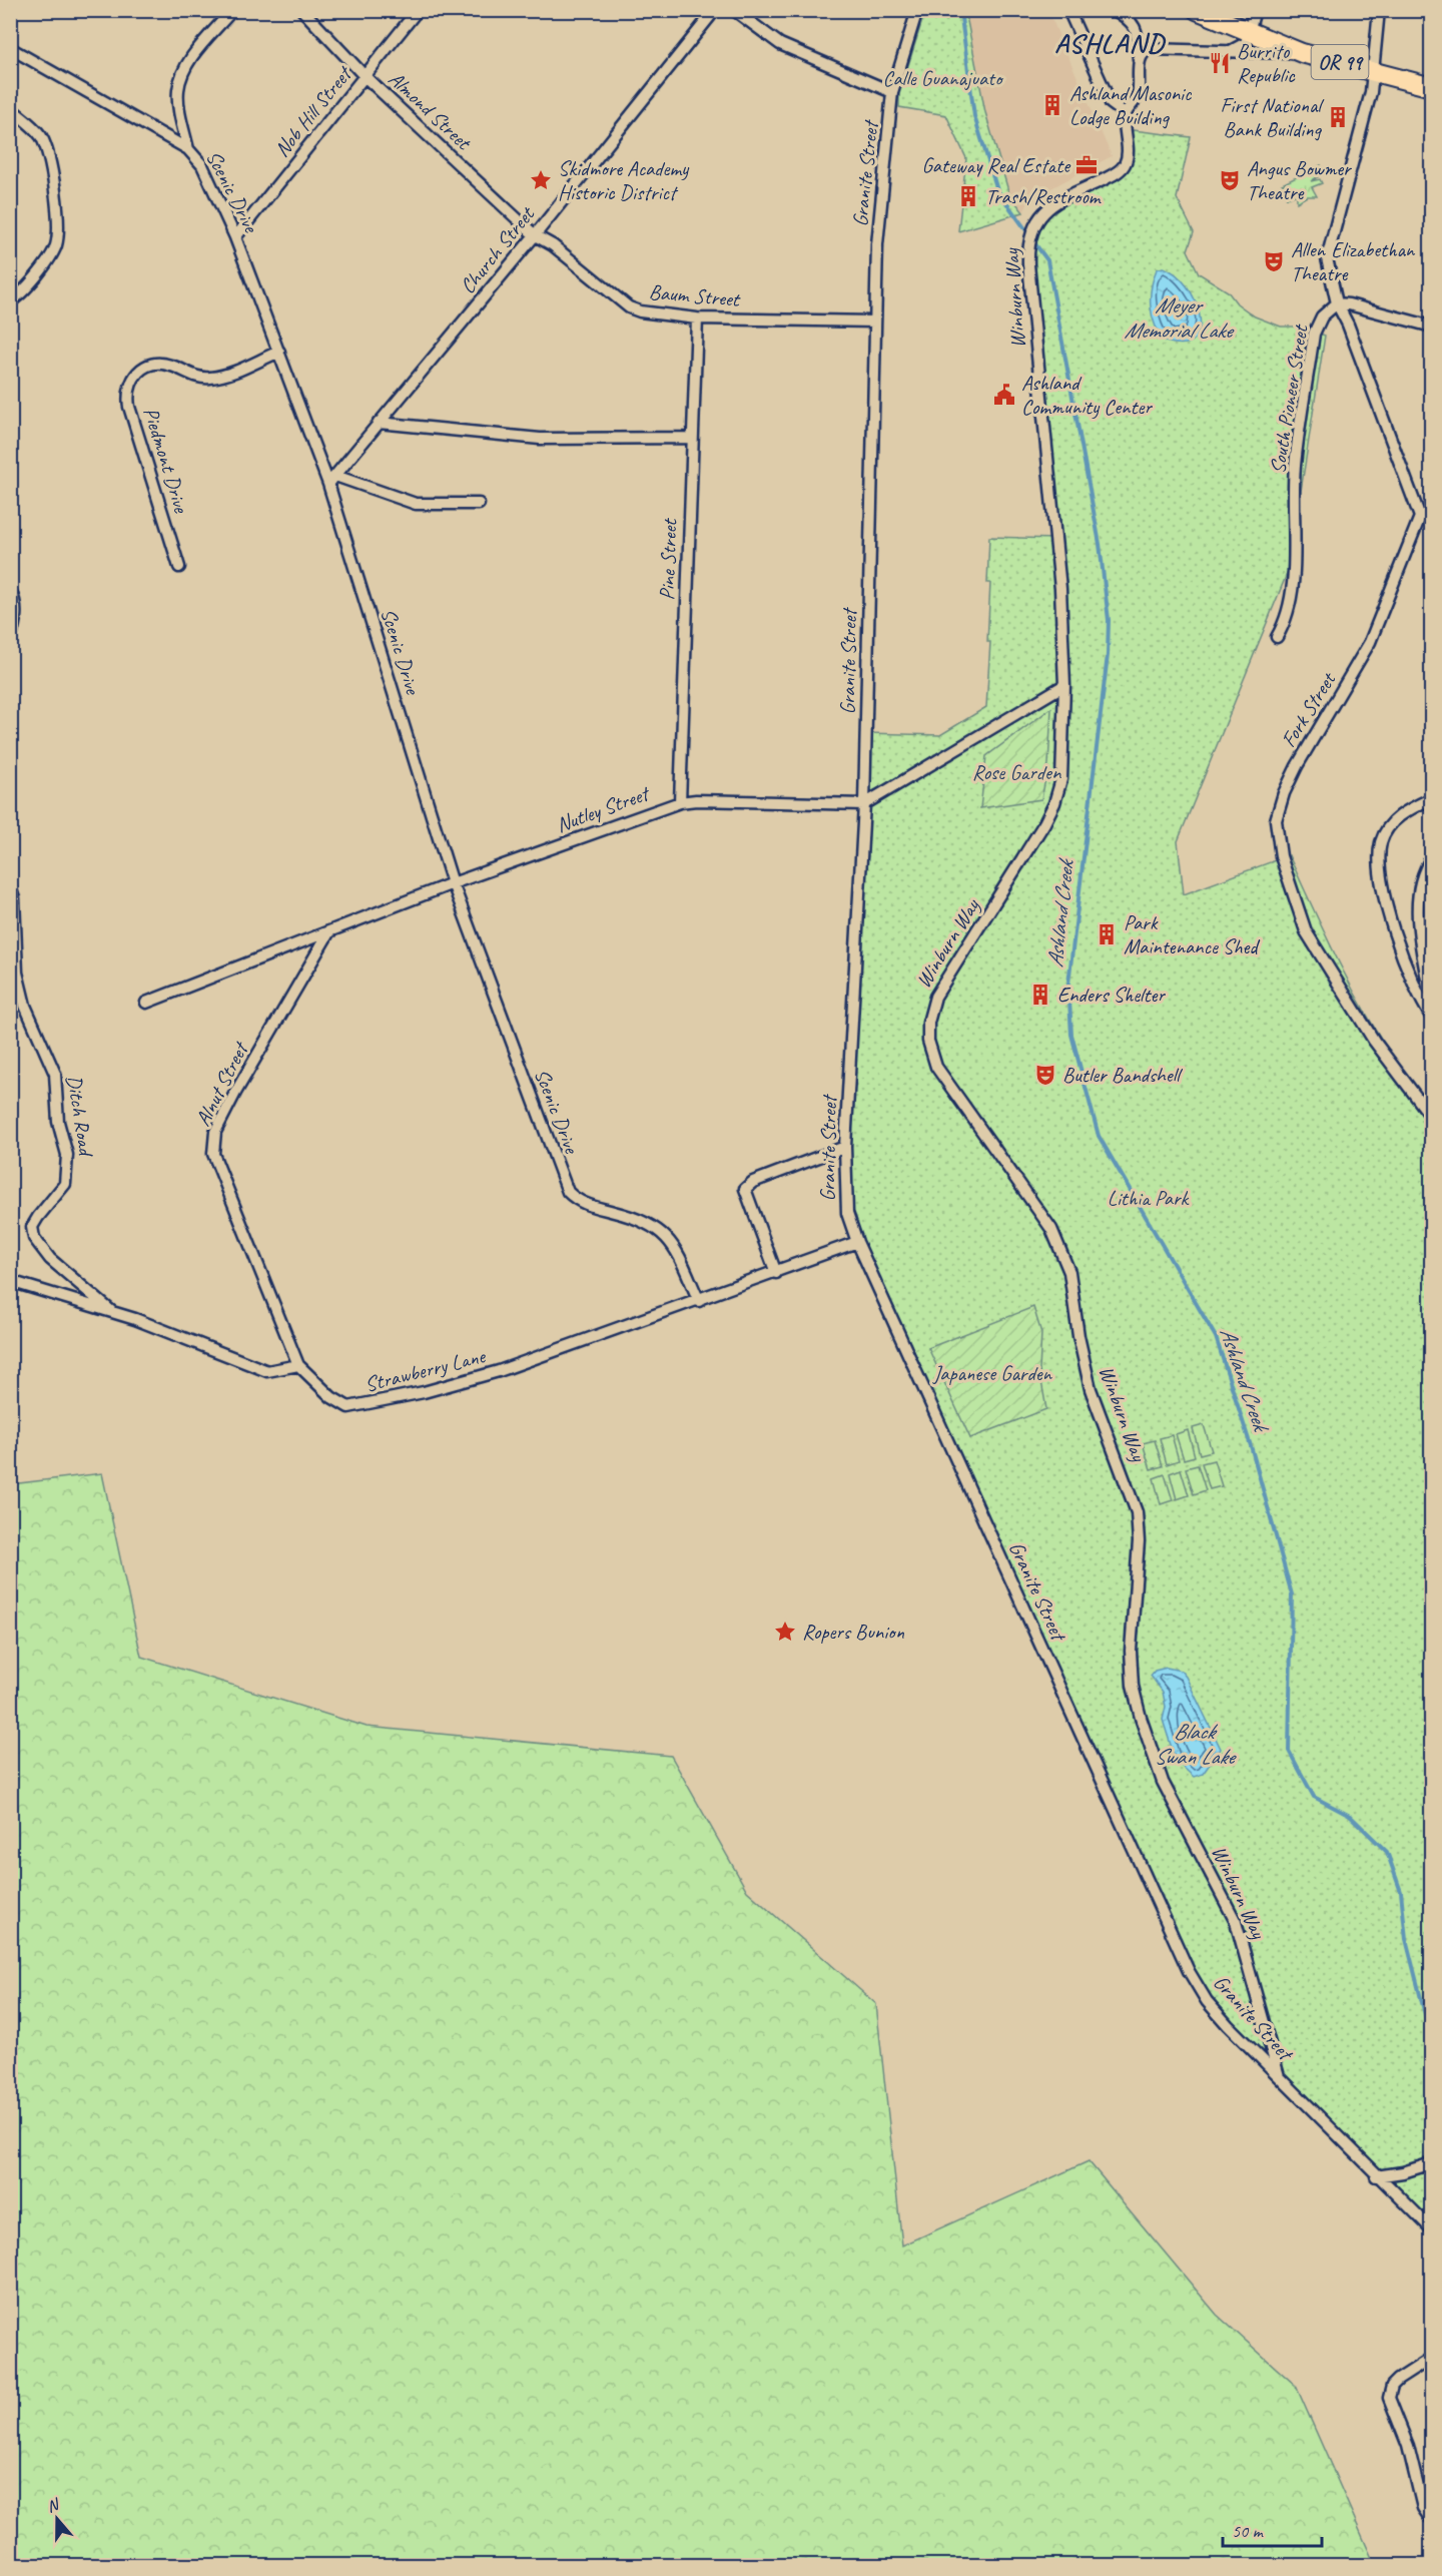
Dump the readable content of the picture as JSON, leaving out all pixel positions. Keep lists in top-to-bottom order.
{
  "streets": {
    "main road": ["OR 99"],
    "street": [
      "Almond Street",
      "Nob Hill Street",
      "Granite Street",
      "Scenic Drive",
      "Church Street",
      "Baum Street",
      "Winburn Way",
      "South Pioneer Street",
      "Piedmont Drive",
      "Pine Street",
      "Fork Street",
      "Nutley Street",
      "Alnut Street",
      "Ditch Road",
      "Strawberry Lane"
    ]
  },
  "crossings": [
    ["Almond Street", "Nob Hill Street"],
    ["Almond Street", "Church Street"],
    ["Almond Street", "Baum Street"],
    ["Nob Hill Street", "Scenic Drive"],
    ["Granite Street", "Baum Street"],
    ["Granite Street", "Winburn Way"],
    ["Granite Street", "Nutley Street"],
    ["Granite Street", "Strawberry Lane"],
    ["Scenic Drive", "Church Street"],
    ["Scenic Drive", "Piedmont Drive"],
    ["Scenic Drive", "Nutley Street"],
    ["Scenic Drive", "Strawberry Lane"],
    ["Church Street", "Baum Street"],
    ["Baum Street", "Pine Street"],
    ["Pine Street", "Nutley Street"],
    ["Nutley Street", "Alnut Street"],
    ["Alnut Street", "Strawberry Lane"]
  ],
  "districts": ["ASHLAND"],
  "water": ["Meyer Memorial Lake", "Ashland Creek", "Black Swan Lake"],
  "parks": [
    "Calle Guanajuato",
    "Rose Garden",
    "Lithia Park",
    "Japanese Garden"
  ],
  "places": {
    "restaurant": ["Burrito Republic"],
    "building": [
      "Ashland Masonic Lodge Building",
      "First National Bank Building",
      "Trash/Restroom",
      "Park Maintenance Shed",
      "Enders Shelter"
    ],
    "office": ["Gateway Real Estate"],
    "place": ["Skidmore Academy Historic District", "Ropers Bunion"],
    "theatre": ["Angus Bowmer Theatre", "Allen Elizabethan Theatre", "Butler Bandshell"],
    "public building": ["Ashland Community Center"]
  },
  "scale_bar": "50 m",
  "north": "top"
}
